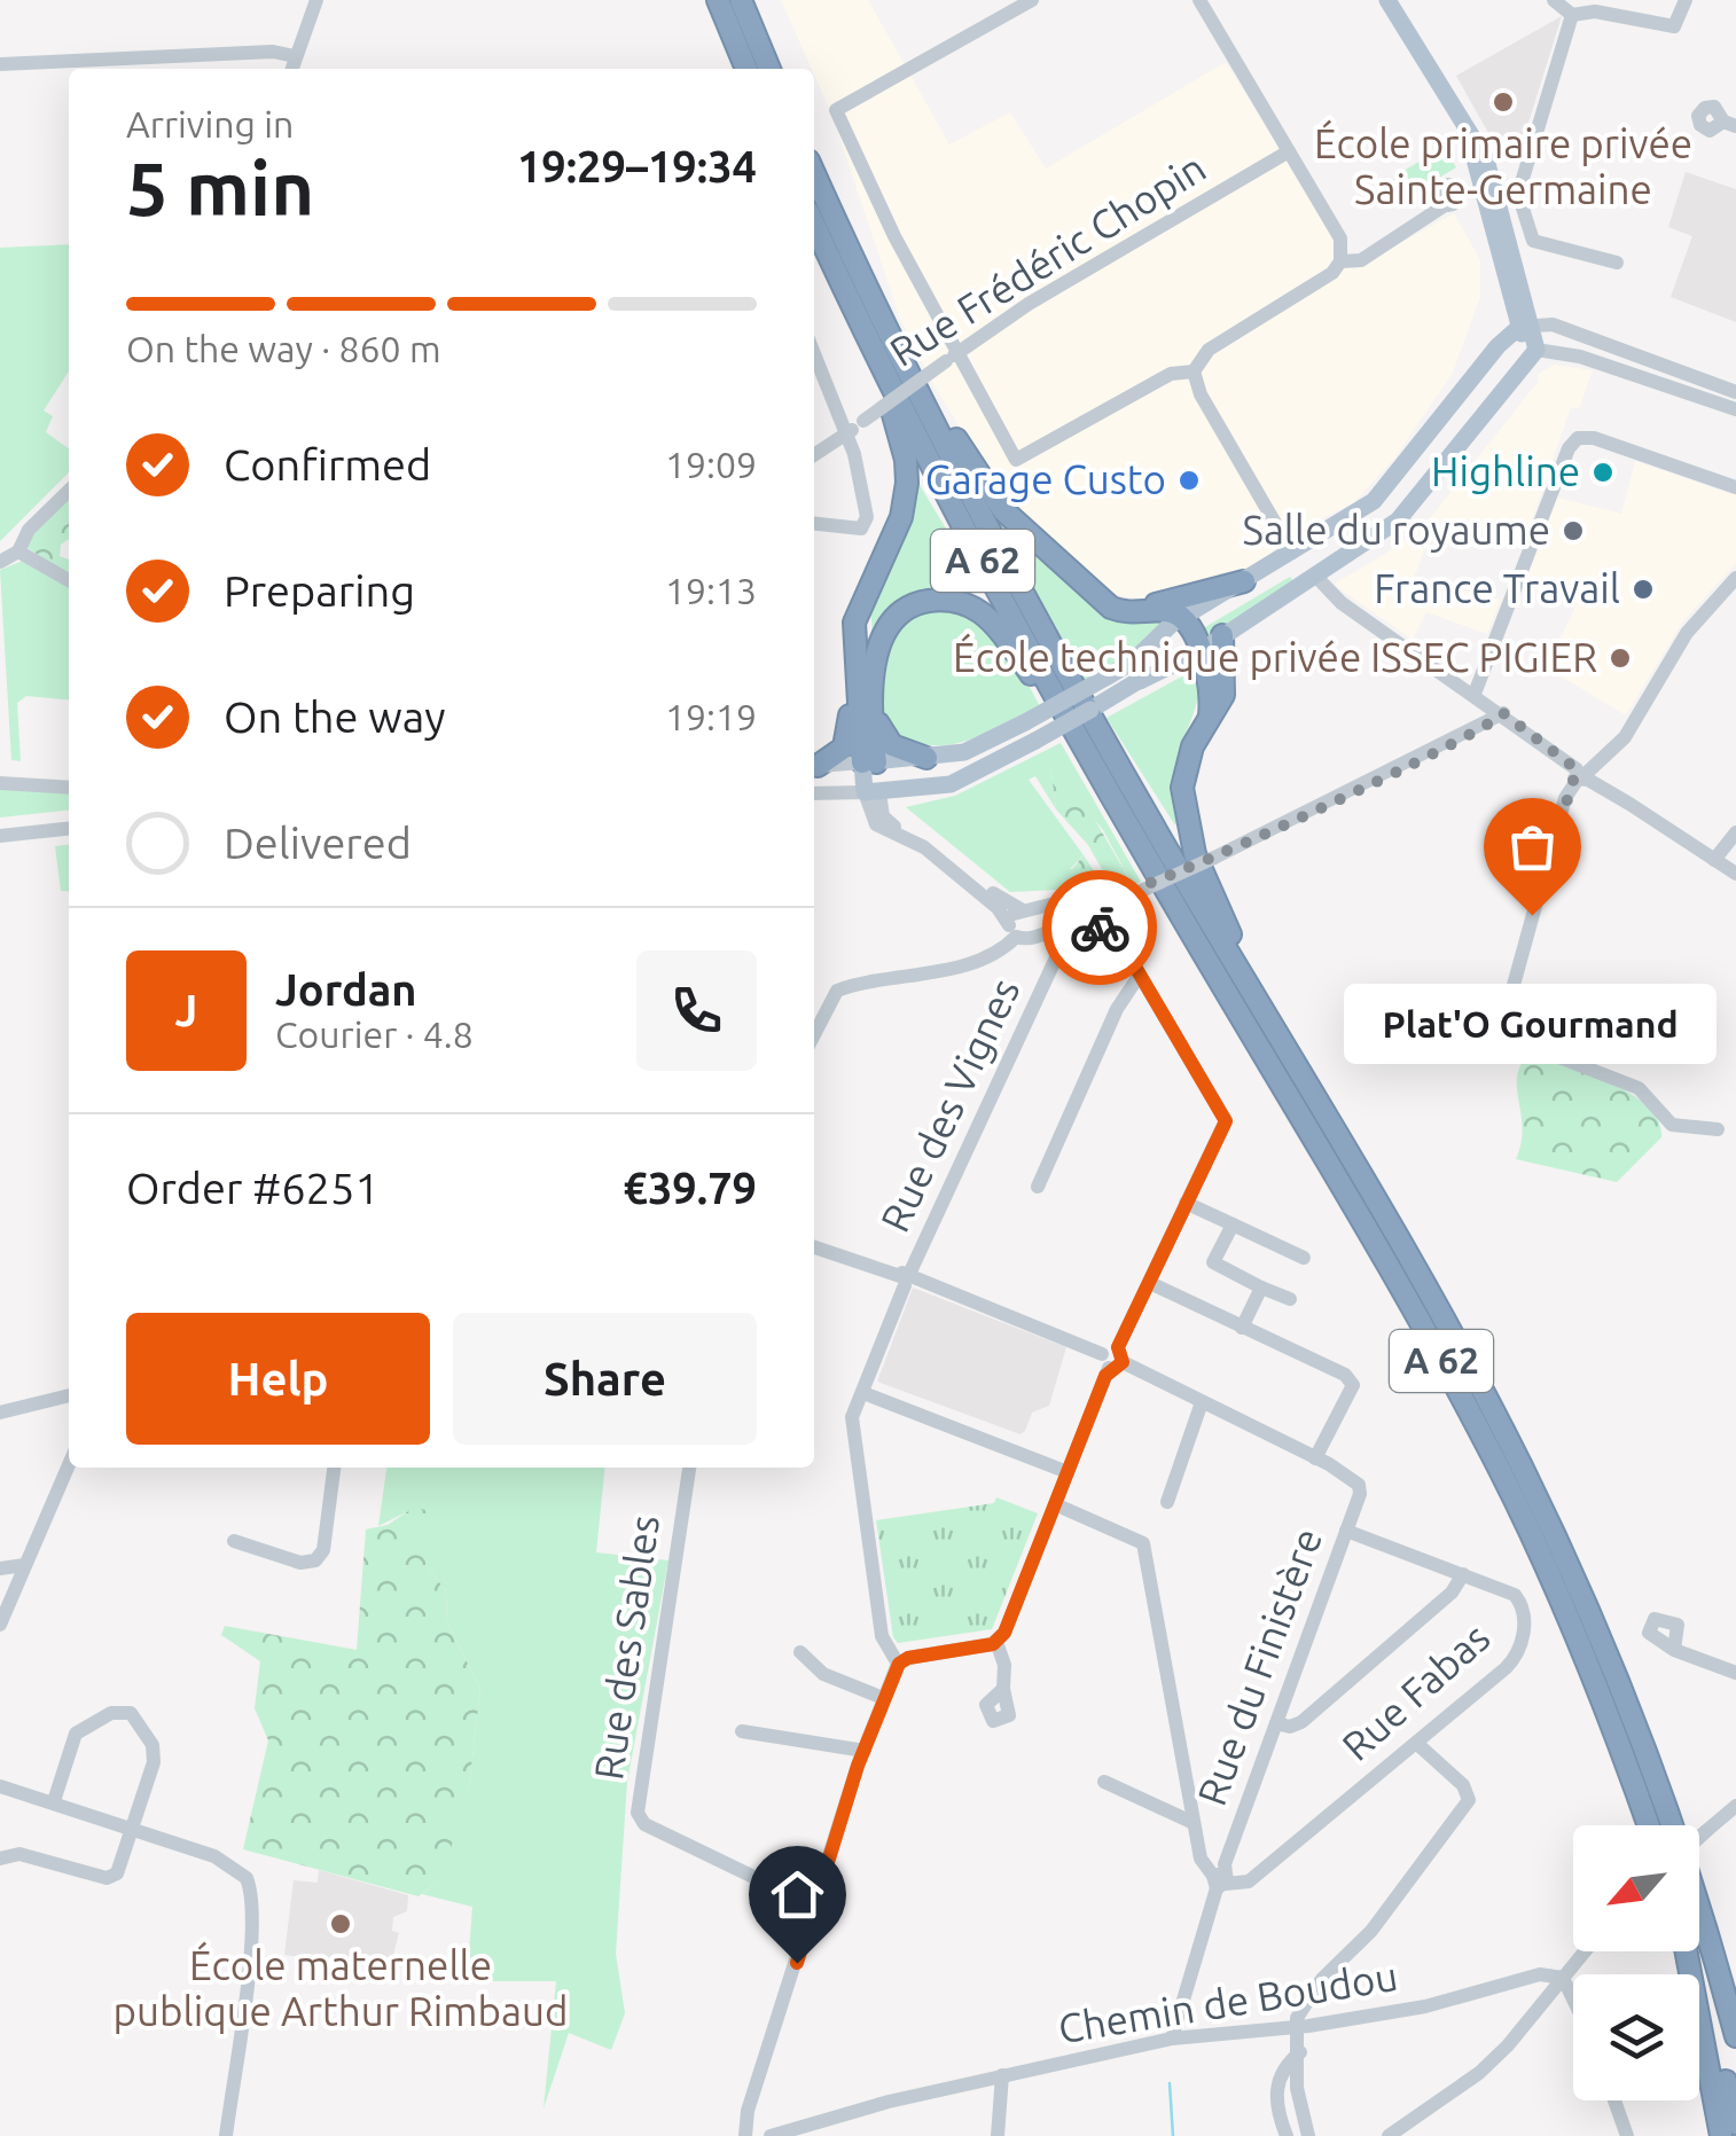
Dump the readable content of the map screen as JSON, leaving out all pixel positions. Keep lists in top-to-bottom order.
{
  "streets": {
    "highway": ["A 62"],
    "street": [
      "Rue Frédéric Chopin",
      "Rue des Vignes",
      "Rue des Sables",
      "Rue du Finistère",
      "Rue Fabas",
      "Chemin de Boudou"
    ]
  },
  "crossings": [
    ["Rue du Finistère", "Rue Fabas"],
    ["Rue du Finistère", "Chemin de Boudou"]
  ],
  "places": [
    "École primaire privée Sainte-Germaine",
    "Highline",
    "Garage Custo",
    "Salle du royaume",
    "France Travail",
    "École technique privée ISSEC PIGIER",
    "Plat'O Gourmand",
    "École maternelle publique Arthur Rimbaud"
  ],
  "north": "bottom left",
  "page": {
    "heading": ["5 min", "Arriving in", "19:29–19:34"],
    "panel": [
      "Jordan",
      "Courier · 4.8",
      "Order #6251",
      "€39.79"
    ],
    "bar": "On the way · 860 m",
    "list": [
      ["Confirmed", "19:09"],
      ["Preparing", "19:13"],
      ["On the way", "19:19"],
      "Delivered"
    ],
    "round": "J",
    "bubble": "Plat'O Gourmand",
    "buttons": ["Help", "Share"]
  }
}
